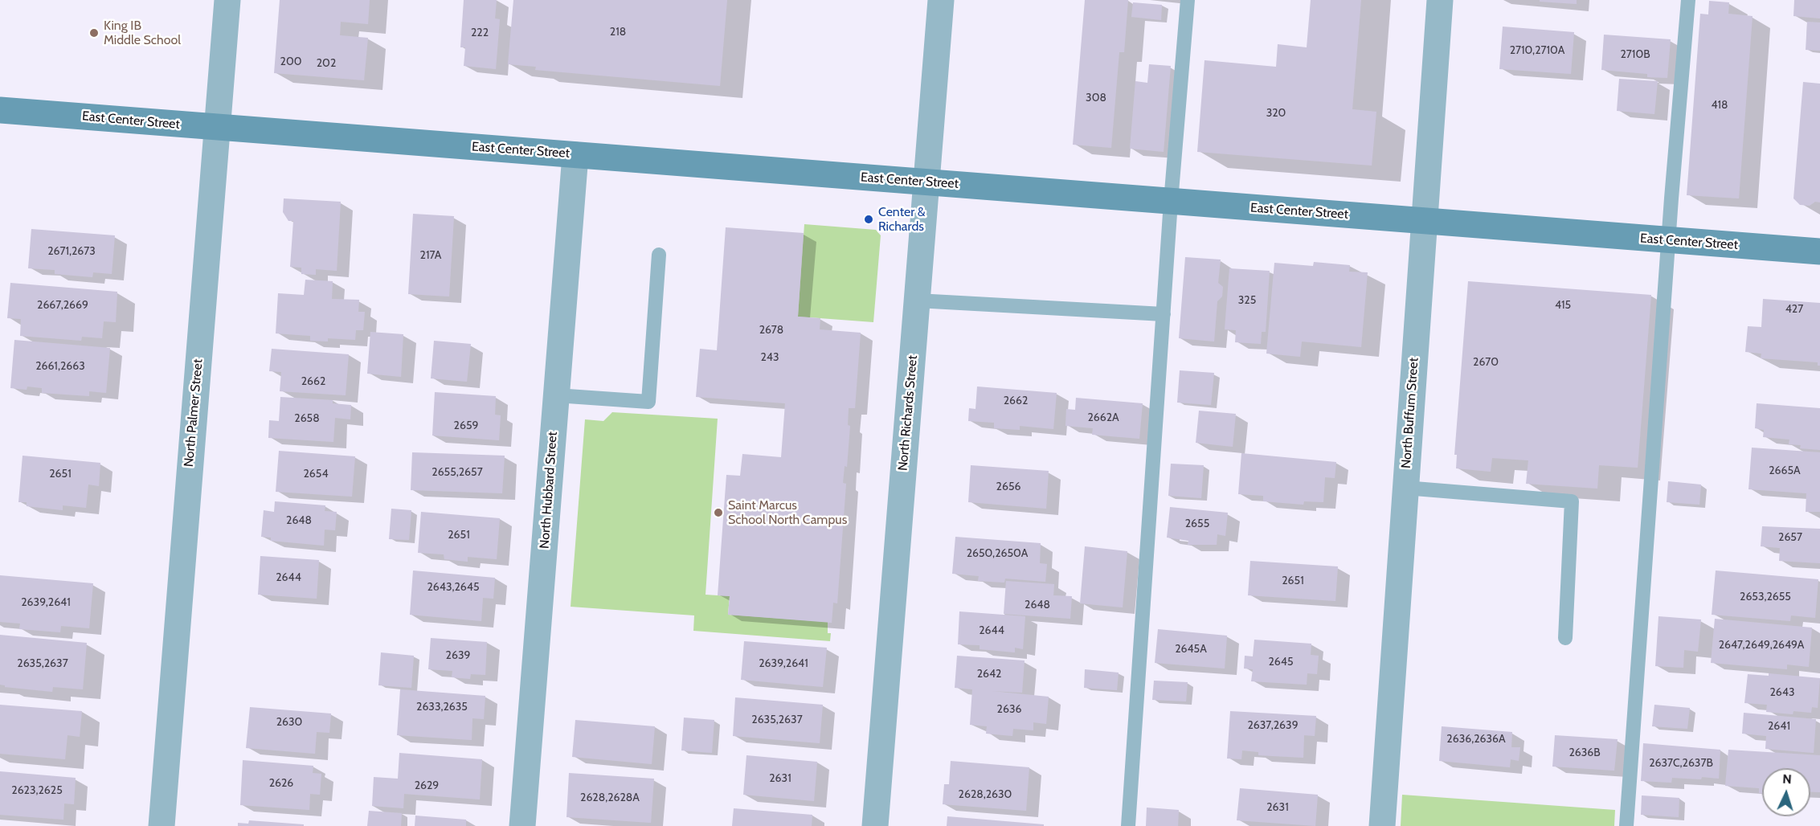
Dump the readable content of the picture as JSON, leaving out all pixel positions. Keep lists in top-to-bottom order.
{
  "streets": {
    "street": [
      "East Center Street",
      "North Palmer Street",
      "North Richards Street",
      "North Buffum Street",
      "North Hubbard Street"
    ]
  },
  "crossings": [
    ["East Center Street", "North Palmer Street"],
    ["East Center Street", "North Richards Street"],
    ["East Center Street", "North Buffum Street"],
    ["East Center Street", "North Hubbard Street"]
  ],
  "places": ["King IB Middle School", "Center & Richards", "Saint Marcus School North Campus"],
  "house_numbers": [
    "218",
    "222",
    "2710,2710A",
    "2710B",
    "200",
    "202",
    "308",
    "418",
    "320",
    "2671,2673",
    "217A",
    "325",
    "2667,2669",
    "415",
    "427",
    "2678",
    "243",
    "2670",
    "2661,2663",
    "2662",
    "2662",
    "2662A",
    "2658",
    "2659",
    "2665A",
    "2655,2657",
    "2651",
    "2654",
    "2656",
    "2648",
    "2655",
    "2651",
    "2657",
    "2650,2650A",
    "2644",
    "2651",
    "2643,2645",
    "2653,2655",
    "2639,2641",
    "2648",
    "2644",
    "2647,2649,2649A",
    "2645A",
    "2639",
    "2645",
    "2635,2637",
    "2639,2641",
    "2642",
    "2643",
    "2633,2635",
    "2636",
    "2635,2637",
    "2630",
    "2637,2639",
    "2641",
    "2636,2636A",
    "2636B",
    "2637C,2637B",
    "2631",
    "2626",
    "2629",
    "2623,2625",
    "2628,2630",
    "2628,2628A",
    "2631"
  ],
  "north": "top"
}
